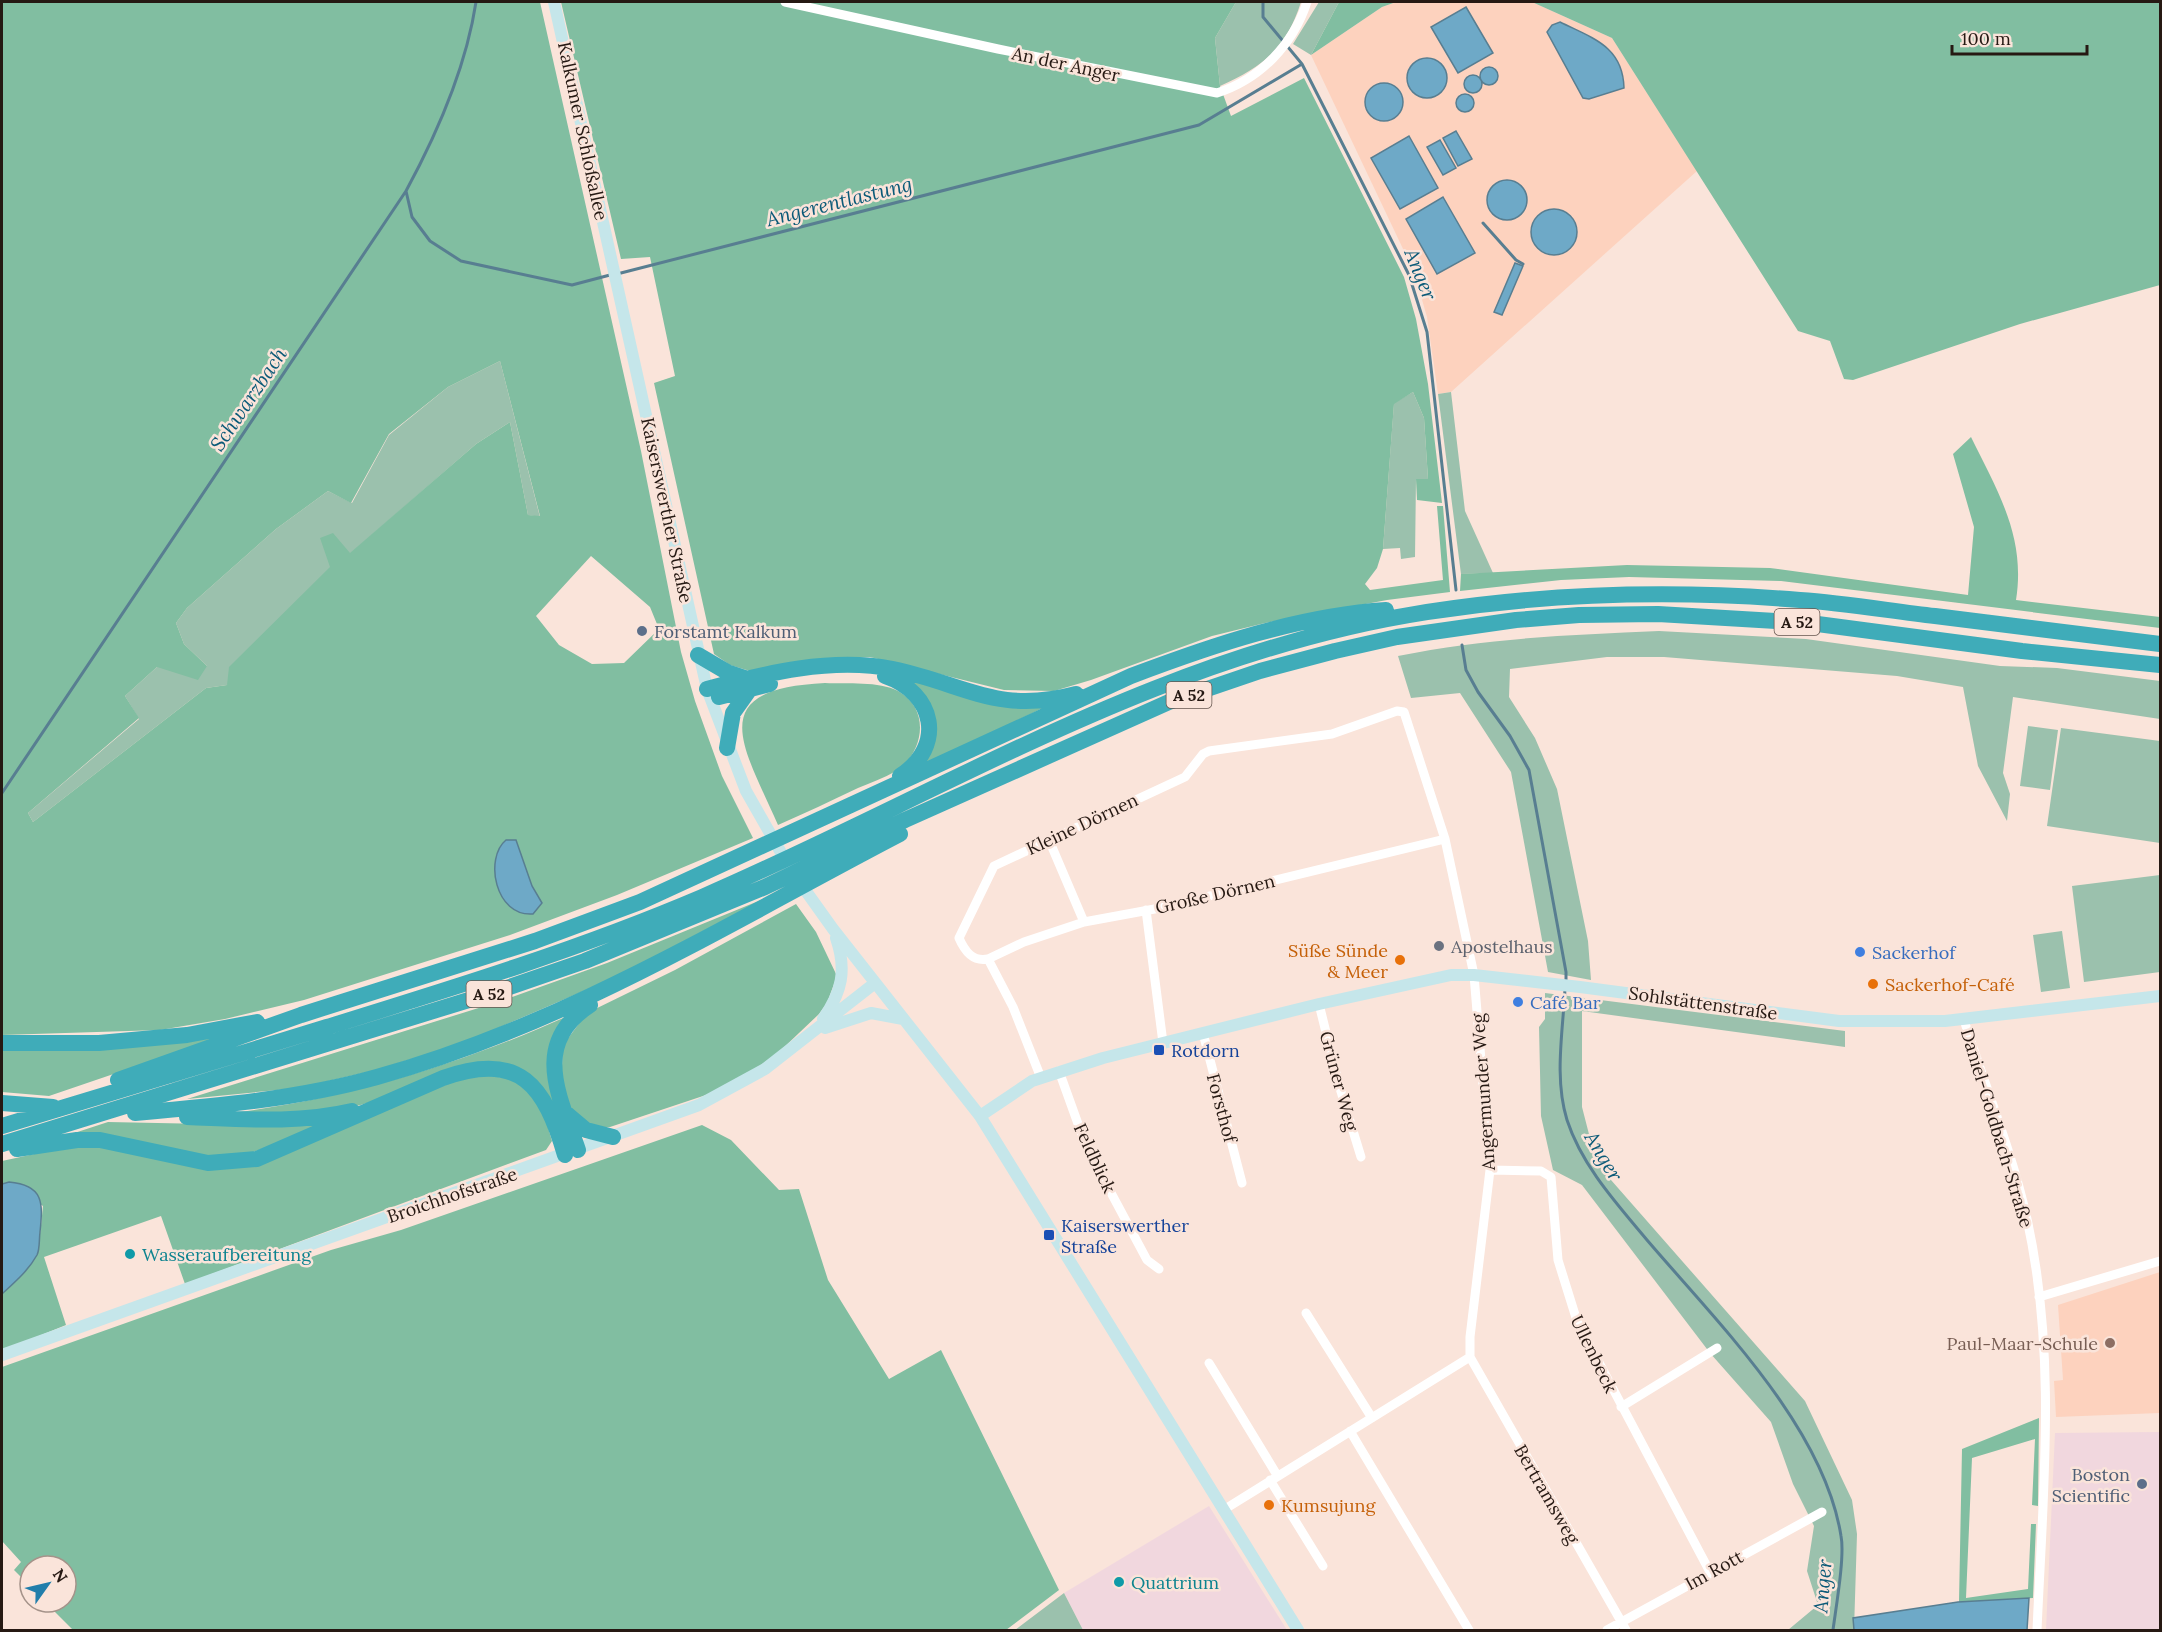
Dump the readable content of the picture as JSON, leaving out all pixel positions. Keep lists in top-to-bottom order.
{
  "streets": {
    "highway": ["A 52"],
    "main road": [
      "Kalkumer Schloßallee",
      "Kaiserswerther Straße",
      "Sohlstättenstraße",
      "Broichhofstraße"
    ],
    "street": [
      "An der Anger",
      "Kleine Dörnen",
      "Große Dörnen",
      "Grüner Weg",
      "Angermunder Weg",
      "Forsthof",
      "Daniel-Goldbach-Straße",
      "Feldblick",
      "Ullenbeck",
      "Bertramsweg",
      "Im Rott"
    ]
  },
  "crossings": [
    ["Kalkumer Schloßallee", "Kaiserswerther Straße"],
    ["Kaiserswerther Straße", "Sohlstättenstraße"],
    ["Kaiserswerther Straße", "Broichhofstraße"],
    ["Kleine Dörnen", "Große Dörnen"],
    ["Kleine Dörnen", "Angermunder Weg"],
    ["Große Dörnen", "Angermunder Weg"],
    ["Sohlstättenstraße", "Grüner Weg"],
    ["Sohlstättenstraße", "Angermunder Weg"],
    ["Sohlstättenstraße", "Forsthof"],
    ["Sohlstättenstraße", "Daniel-Goldbach-Straße"],
    ["Sohlstättenstraße", "Feldblick"],
    ["Angermunder Weg", "Ullenbeck"],
    ["Angermunder Weg", "Bertramsweg"],
    ["Ullenbeck", "Im Rott"],
    ["Bertramsweg", "Im Rott"]
  ],
  "water": ["Angerentlastung", "Anger", "Schwarzbach"],
  "places": {
    "other": [
      "Forstamt Kalkum",
      "Apostelhaus",
      "Sackerhof",
      "Süße Sünde & Meer",
      "Sackerhof-Café",
      "Café Bar",
      "Wasseraufbereitung",
      "Paul-Maar-Schule",
      "Boston Scientific",
      "Kumsujung",
      "Quattrium"
    ],
    "transit": ["Rotdorn", "Kaiserswerther Straße"]
  },
  "scale_bar": "100 m",
  "north": "top right"
}
